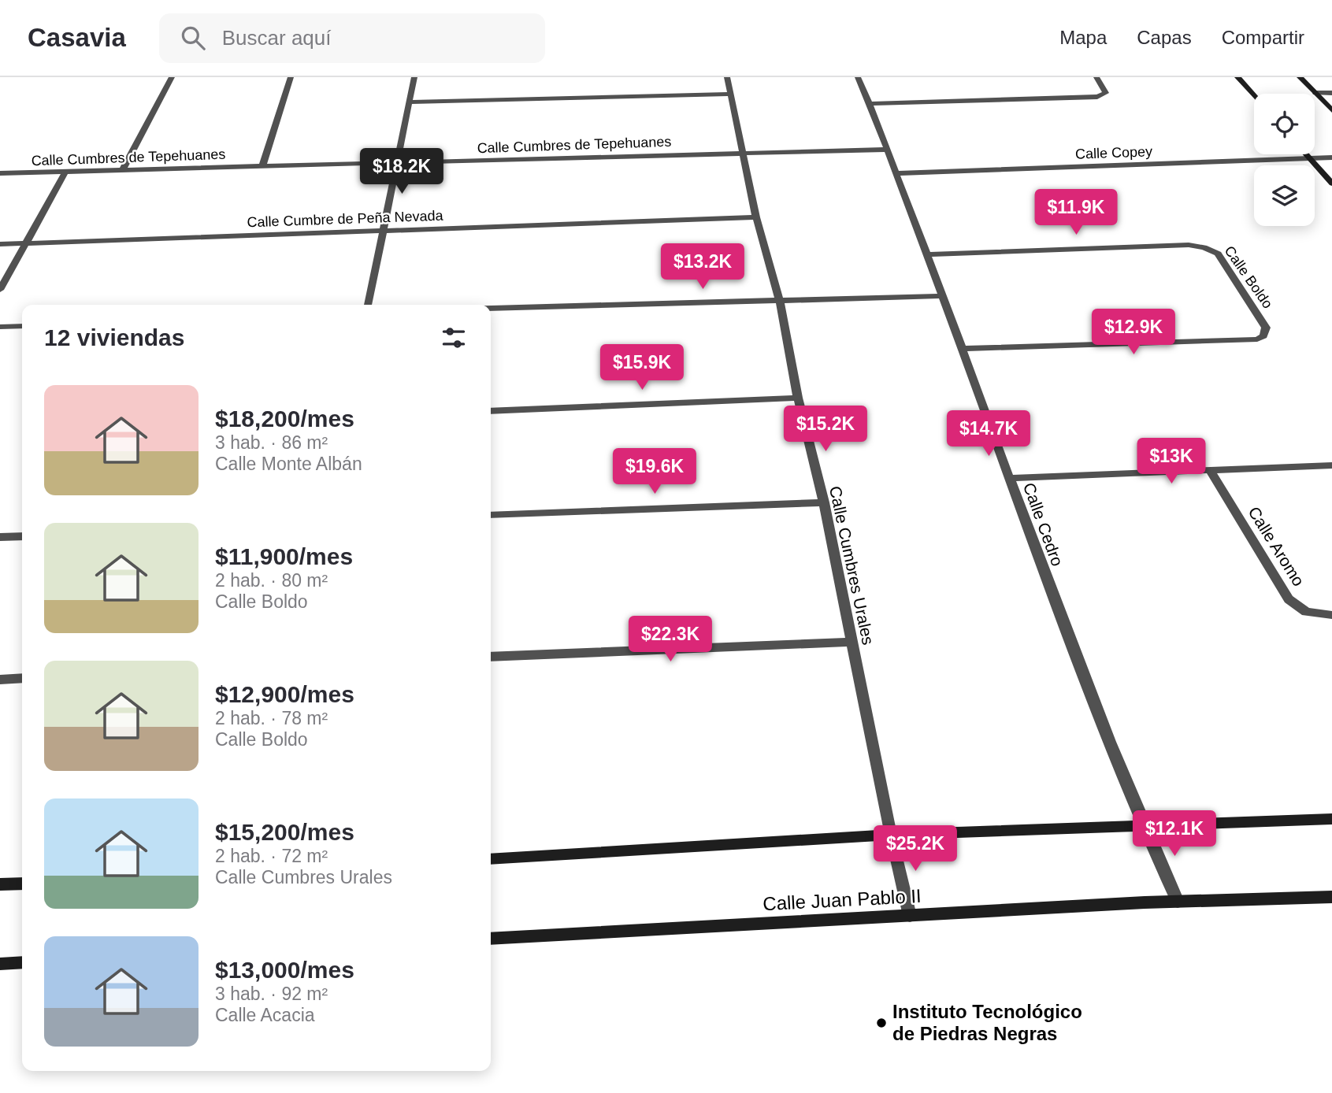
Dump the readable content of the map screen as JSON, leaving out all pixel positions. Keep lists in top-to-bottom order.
{
  "streets": {
    "main road": ["Calle Juan Pablo II"],
    "street": [
      "Calle Cumbres de Tepehuanes",
      "Calle Copey",
      "Calle Cumbre de Peña Nevada",
      "Calle Boldo",
      "Calle Cedro",
      "Calle Aromo",
      "Calle Cumbres Urales"
    ]
  },
  "crossings": [
    ["Calle Cumbres de Tepehuanes", "Calle Cedro"],
    ["Calle Cumbres de Tepehuanes", "Calle Cumbres Urales"],
    ["Calle Copey", "Calle Cedro"],
    ["Calle Cumbre de Peña Nevada", "Calle Cumbres Urales"],
    ["Calle Boldo", "Calle Cedro"],
    ["Calle Cedro", "Calle Juan Pablo II"],
    ["Calle Cumbres Urales", "Calle Juan Pablo II"]
  ],
  "places": ["Instituto Tecnológico de Piedras Negras"],
  "page": {
    "header": "Casavia",
    "search": "Buscar aquí",
    "nav": ["Mapa", "Capas", "Compartir"],
    "price": [
      "$18.2K",
      "$11.9K",
      "$13.2K",
      "$12.9K",
      "$15.9K",
      "$15.2K",
      "$14.7K",
      "$13K",
      "$19.6K",
      "$22.3K",
      "$12.1K",
      "$25.2K"
    ],
    "heading": "12 viviendas",
    "list": [
      {
        "name": "$18,200/mes",
        "note": "3 hab. · 86 m² · Calle Monte Albán"
      },
      {
        "name": "$11,900/mes",
        "note": "2 hab. · 80 m² · Calle Boldo"
      },
      {
        "name": "$12,900/mes",
        "note": "2 hab. · 78 m² · Calle Boldo"
      },
      {
        "name": "$15,200/mes",
        "note": "2 hab. · 72 m² · Calle Cumbres Urales"
      },
      {
        "name": "$13,000/mes",
        "note": "3 hab. · 92 m² · Calle Acacia"
      }
    ]
  }
}
